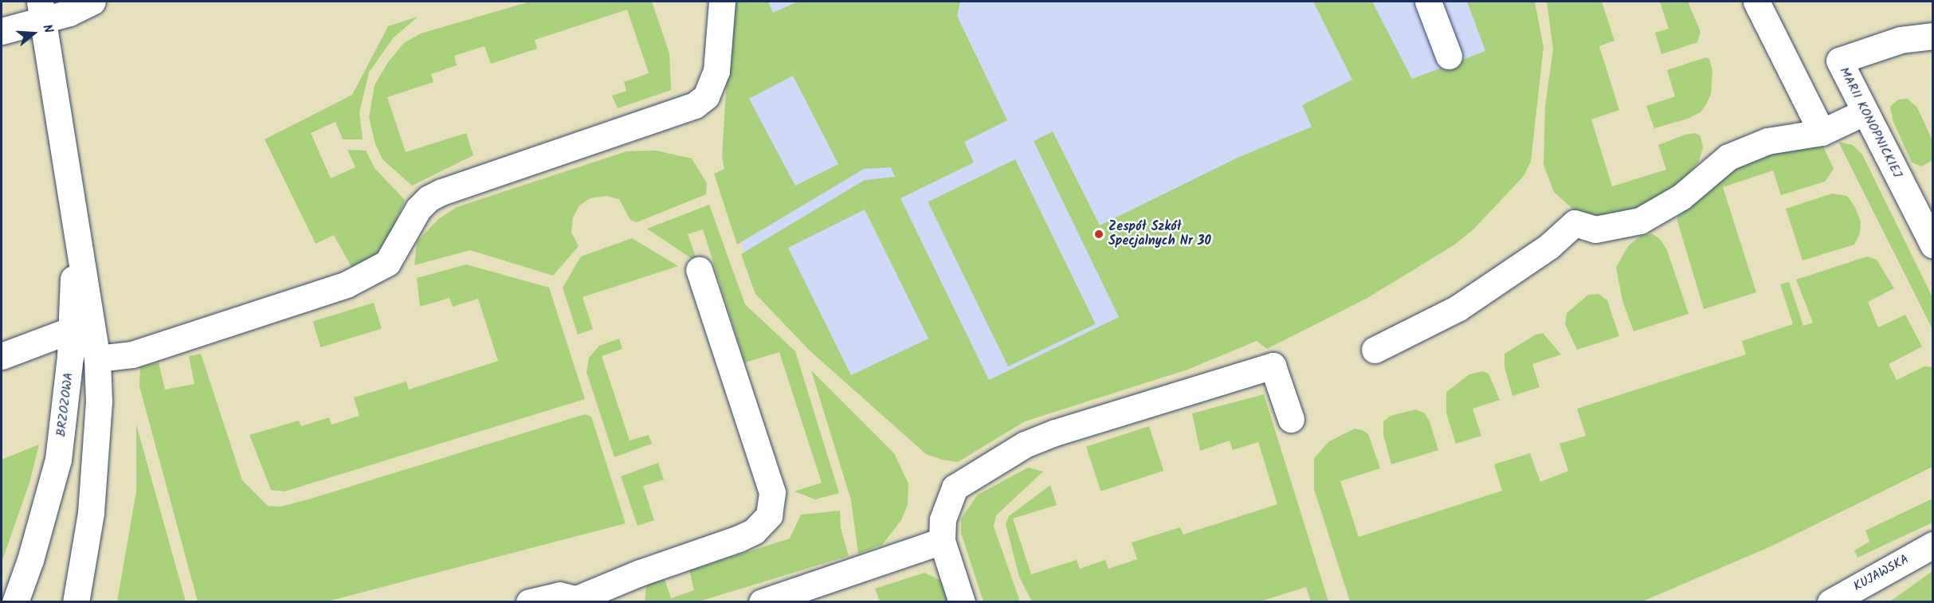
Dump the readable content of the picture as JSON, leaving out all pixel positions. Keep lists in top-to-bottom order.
{
  "streets": {
    "street": ["MARII KONOPNICKIEJ", "BRZOZOWA", "KUJAWSKA"]
  },
  "places": ["Zespół Szkół Specjalnych Nr 30"],
  "north": "right"
}
